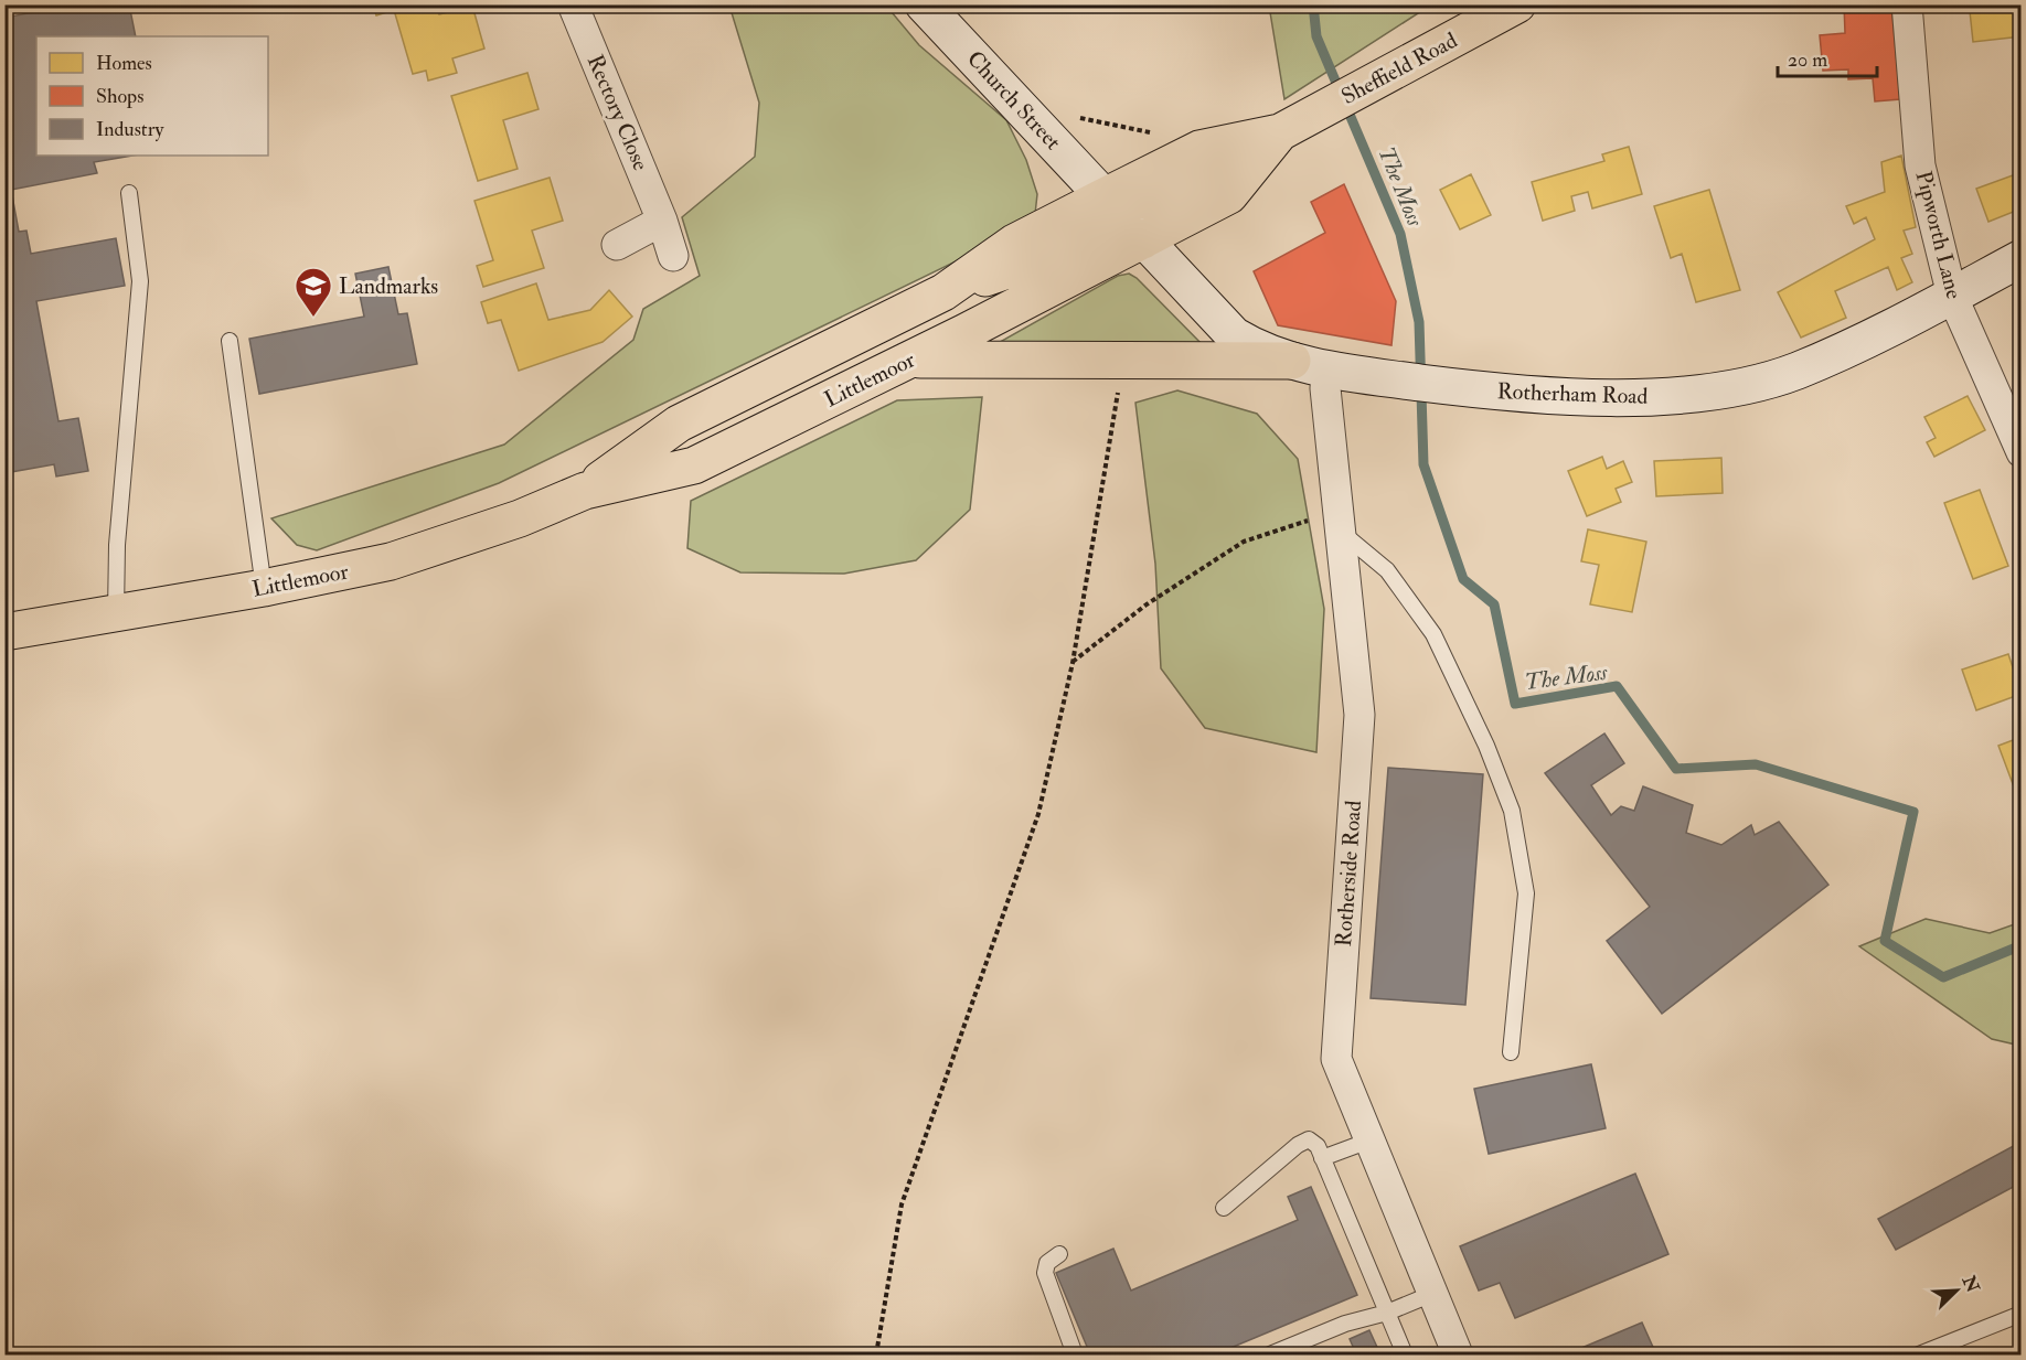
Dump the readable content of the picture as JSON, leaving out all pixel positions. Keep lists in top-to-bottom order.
{
  "streets": {
    "main road": [
      "Sheffield Road",
      "Church Street",
      "Littlemoor",
      "Rotherham Road"
    ],
    "street": ["Rectory Close", "Pipworth Lane", "Rotherside Road"]
  },
  "crossings": [
    ["Sheffield Road", "Church Street"],
    ["Sheffield Road", "Littlemoor"],
    ["Sheffield Road", "Rotherham Road"],
    ["Church Street", "Littlemoor"],
    ["Church Street", "Rotherham Road"],
    ["Pipworth Lane", "Rotherham Road"],
    ["Littlemoor", "Rotherham Road"],
    ["Rotherham Road", "Rotherside Road"]
  ],
  "water": ["The Moss"],
  "places": {
    "school or university": ["Landmarks"]
  },
  "legend": ["Homes", "Shops", "Industry"],
  "scale_bar": "20 m",
  "north": "top right"
}
